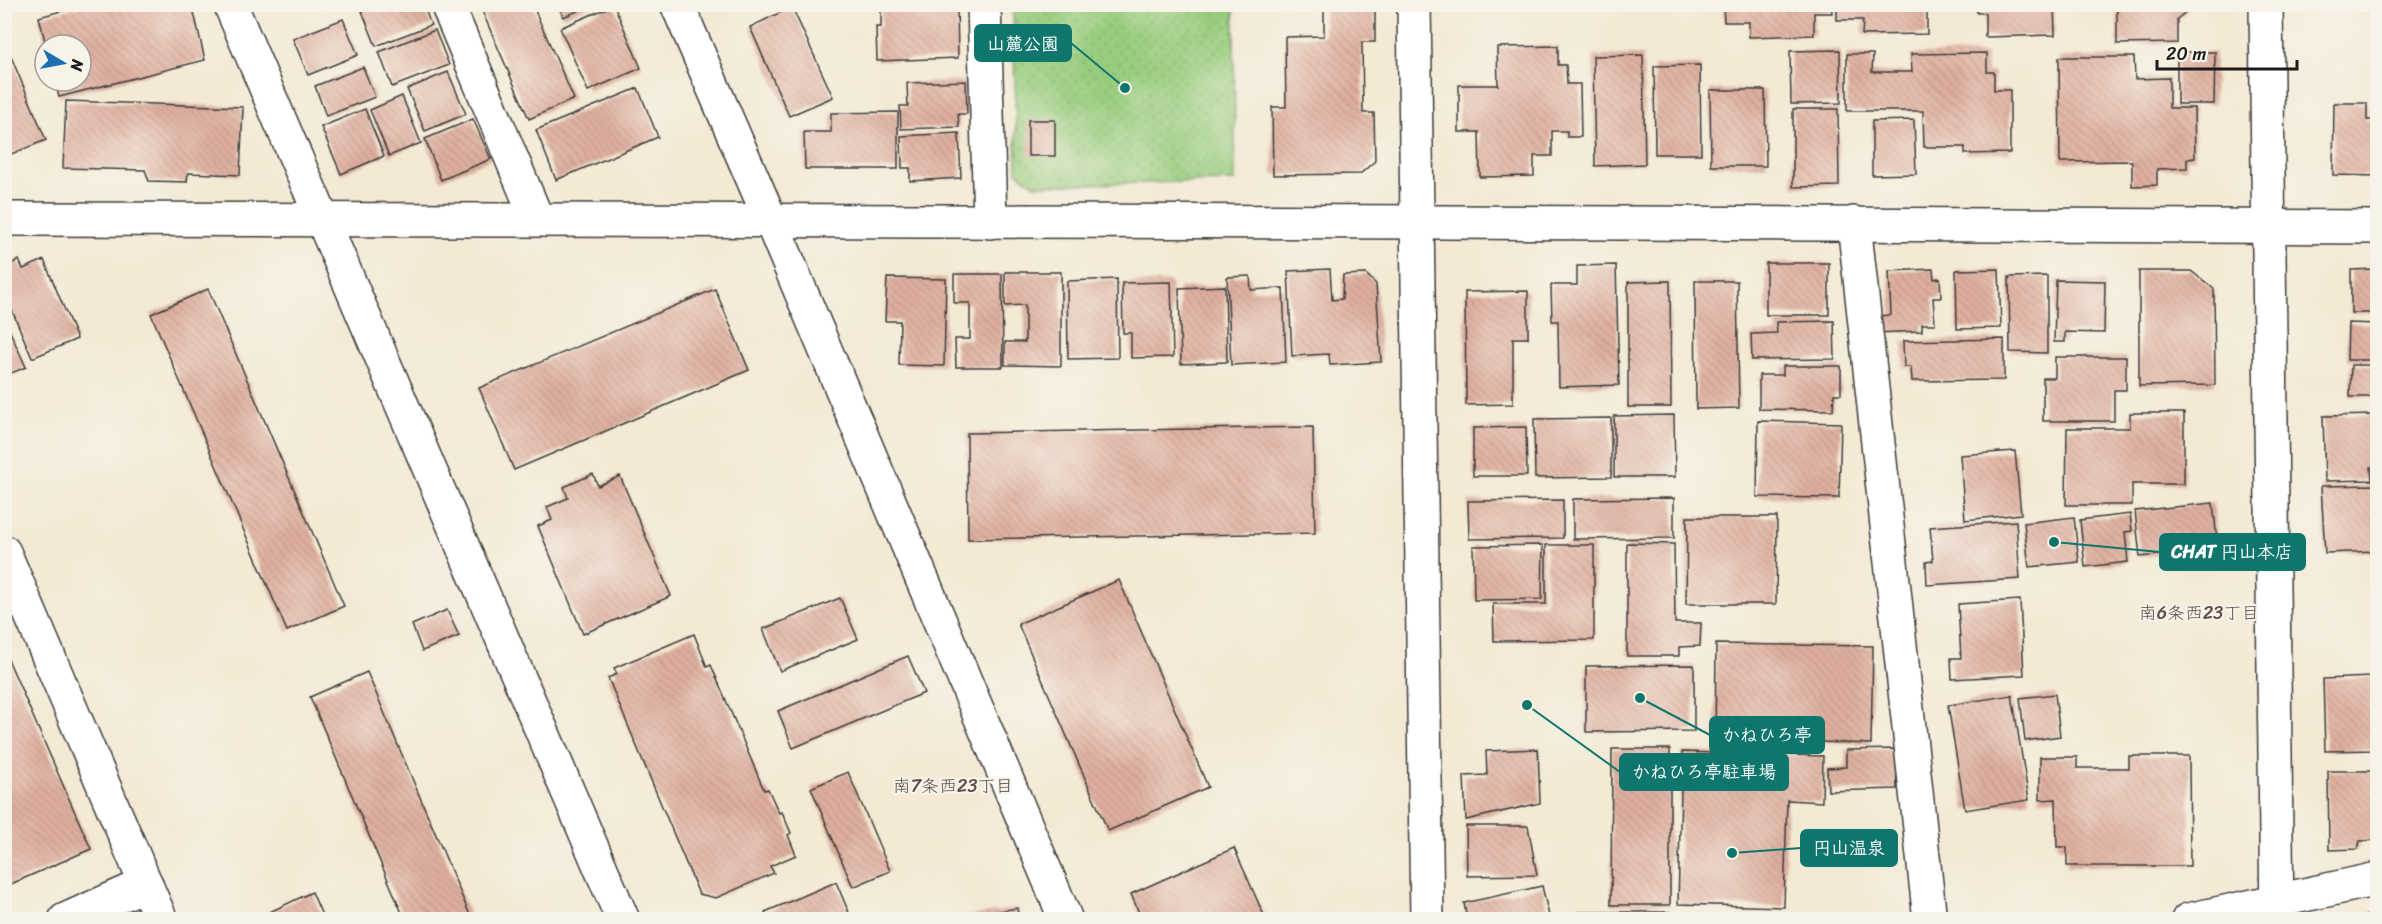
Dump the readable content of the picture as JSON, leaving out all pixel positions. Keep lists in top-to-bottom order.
{
  "districts": ["南6条西23丁目", "南7条西23丁目"],
  "places": [
    "山麓公園",
    "CHAT 円山本店",
    "かねひろ亭",
    "かねひろ亭駐車場",
    "円山温泉"
  ],
  "scale_bar": "20 m",
  "north": "right"
}
